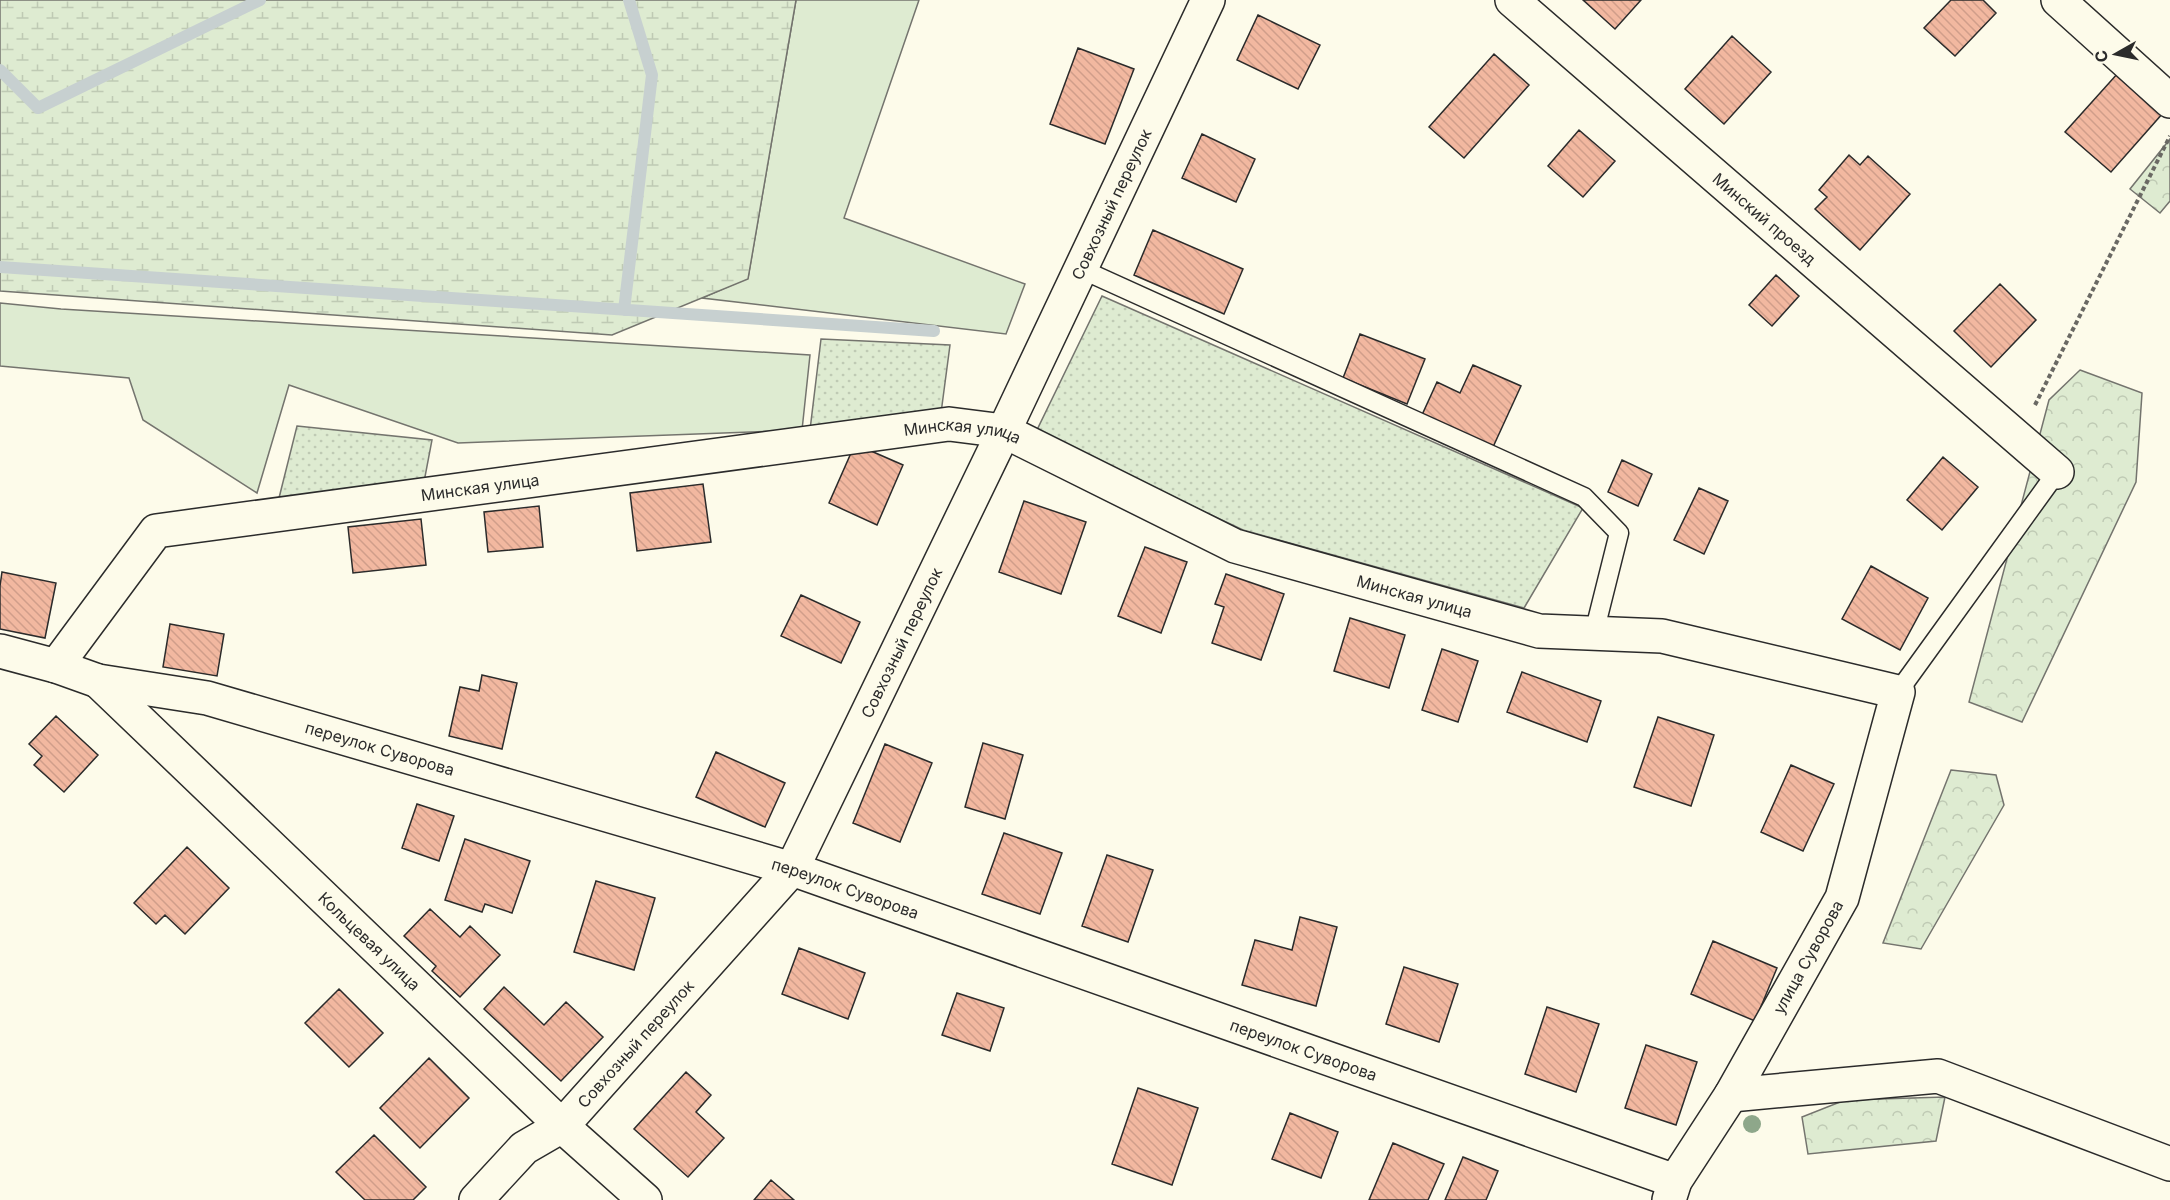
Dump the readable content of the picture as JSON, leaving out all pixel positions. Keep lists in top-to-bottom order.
{
  "streets": {
    "street": [
      "Совхозный переулок",
      "Минский проезд",
      "Минская улица",
      "переулок Суворова",
      "Кольцевая улица",
      "улица Суворова"
    ]
  },
  "crossings": [
    ["Совхозный переулок", "Минская улица"],
    ["Совхозный переулок", "переулок Суворова"],
    ["Совхозный переулок", "Кольцевая улица"],
    ["Минская улица", "переулок Суворова"],
    ["Минская улица", "улица Суворова"],
    ["переулок Суворова", "Кольцевая улица"],
    ["переулок Суворова", "улица Суворова"]
  ],
  "north": "left"
}
